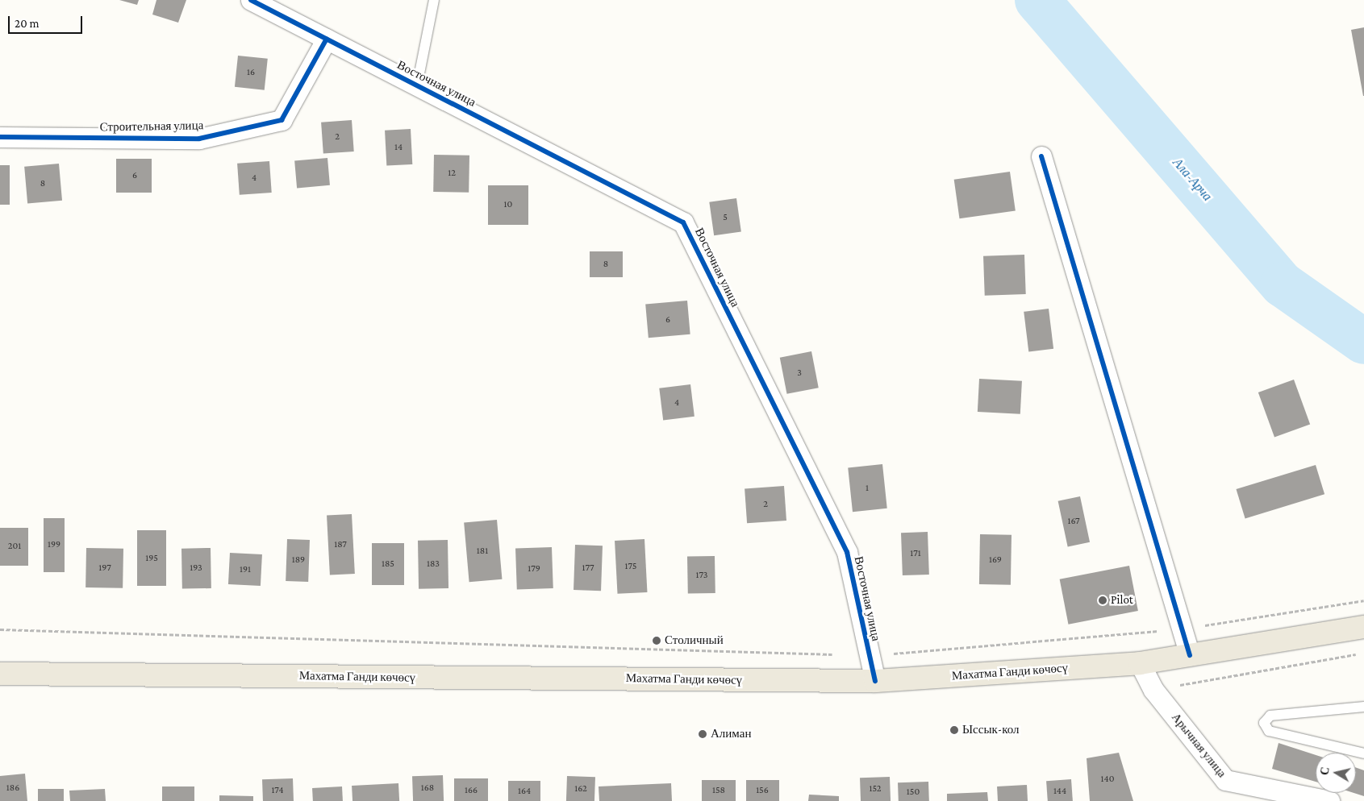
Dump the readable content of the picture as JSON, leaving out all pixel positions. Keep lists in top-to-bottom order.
{
  "streets": {
    "main road": ["Махатма Ганди көчөсү"],
    "street": ["Восточная улица", "Строительная улица", "Арычная улица"]
  },
  "crossings": [
    ["Восточная улица", "Строительная улица"],
    ["Восточная улица", "Махатма Ганди көчөсү"],
    ["Махатма Ганди көчөсү", "Арычная улица"]
  ],
  "water": ["Ала-Арча"],
  "places": [
    "Pilot",
    "Столичный",
    "Ыссык-кол",
    "Алиман"
  ],
  "house_numbers": [
    "16",
    "2",
    "14",
    "12",
    "6",
    "4",
    "8",
    "10",
    "5",
    "8",
    "6",
    "3",
    "4",
    "1",
    "2",
    "167",
    "199",
    "187",
    "201",
    "181",
    "171",
    "195",
    "189",
    "169",
    "185",
    "183",
    "175",
    "197",
    "193",
    "177",
    "179",
    "191",
    "173",
    "140",
    "186",
    "168",
    "162",
    "152",
    "174",
    "166",
    "158",
    "156",
    "164",
    "144",
    "150"
  ],
  "scale_bar": "20 m",
  "north": "left"
}
